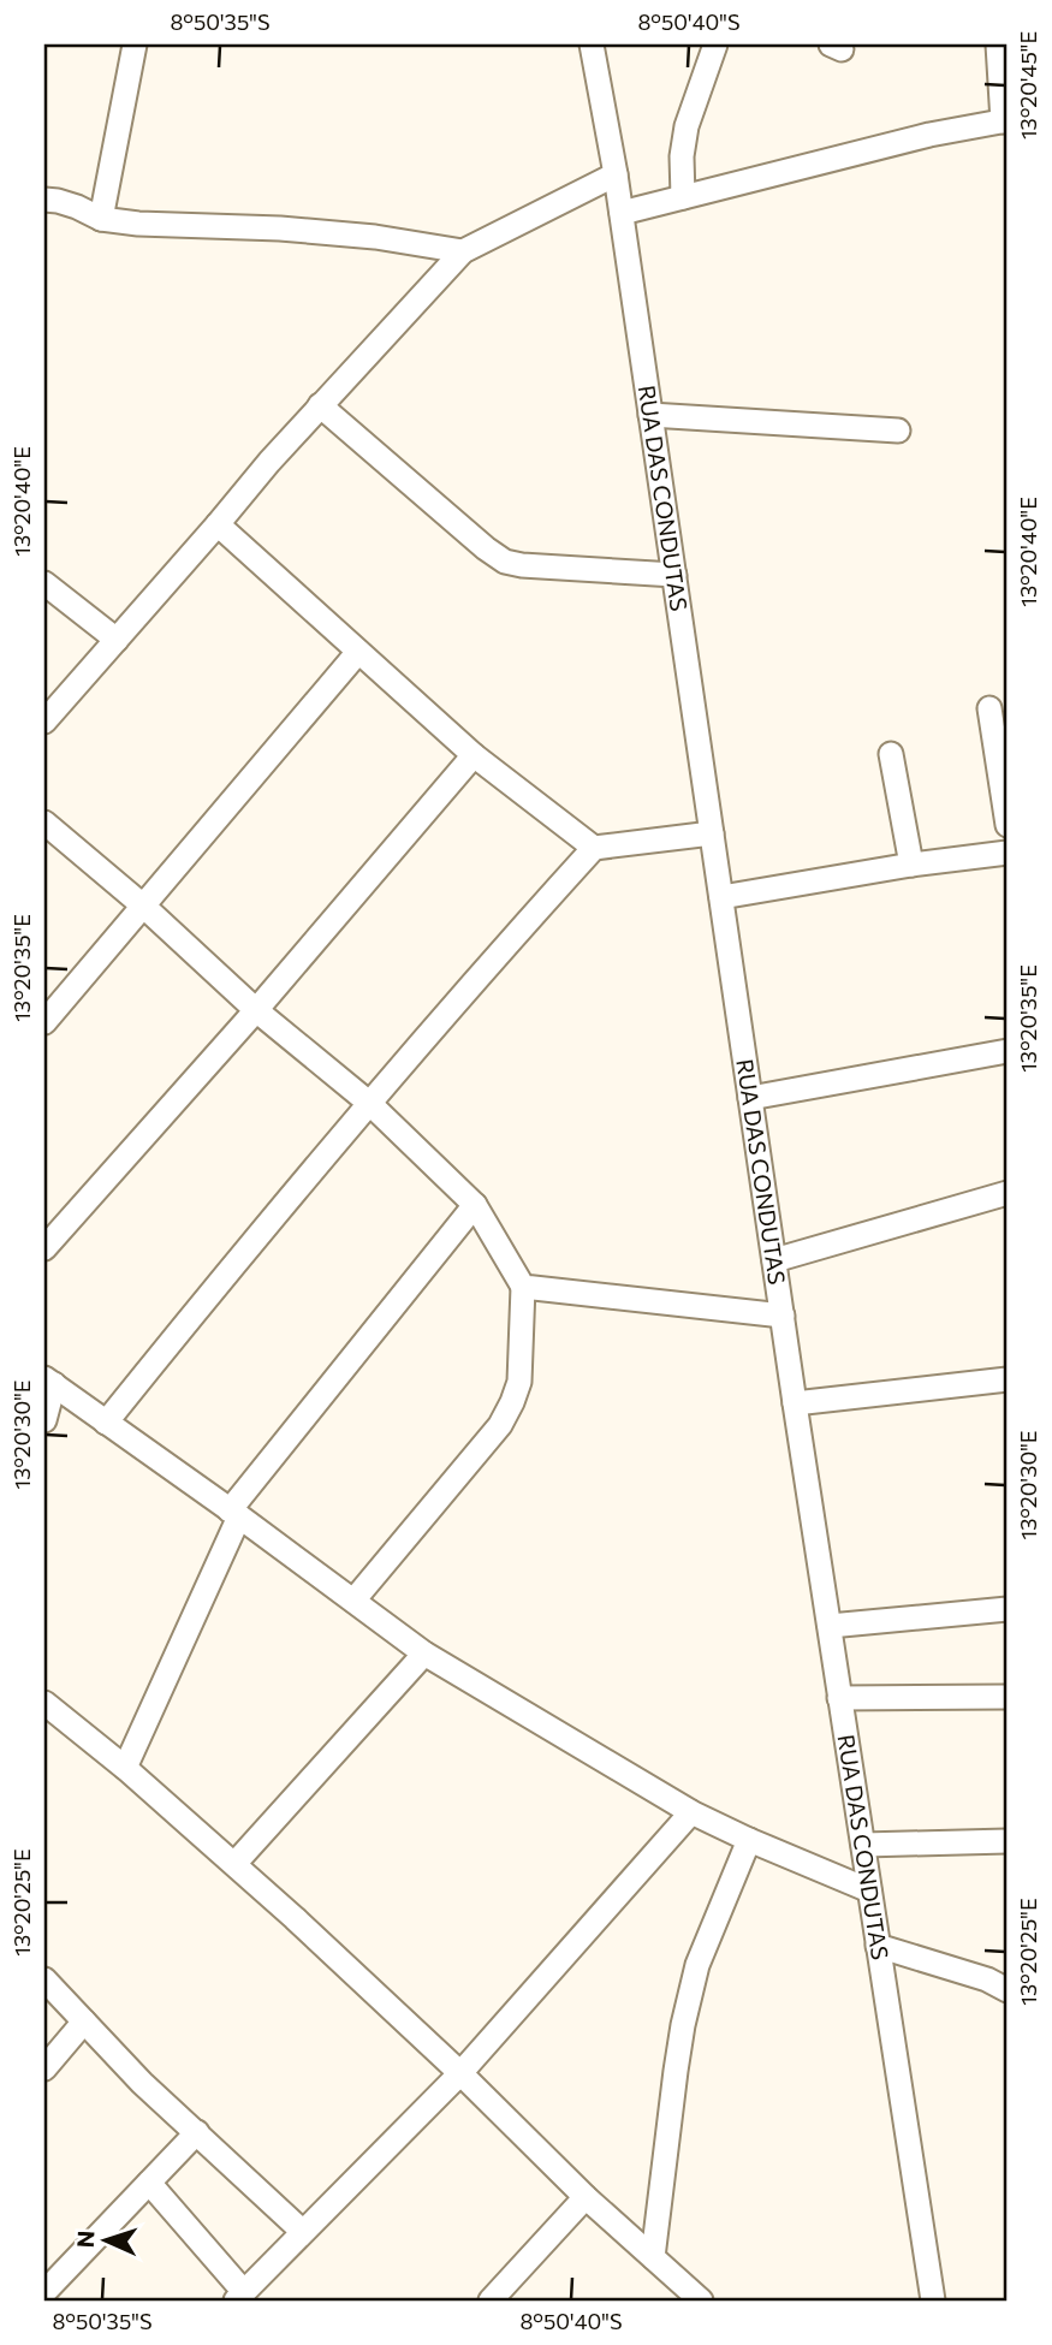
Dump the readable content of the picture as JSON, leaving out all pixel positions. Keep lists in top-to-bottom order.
{
  "streets": {
    "street": ["RUA DAS CONDUTAS"]
  },
  "north": "left",
  "coordinates": [
    "8°50'35\"S",
    "8°50'40\"S",
    "13°20'45\"E",
    "13°20'40\"E",
    "13°20'35\"E",
    "13°20'30\"E",
    "13°20'25\"E"
  ]
}
